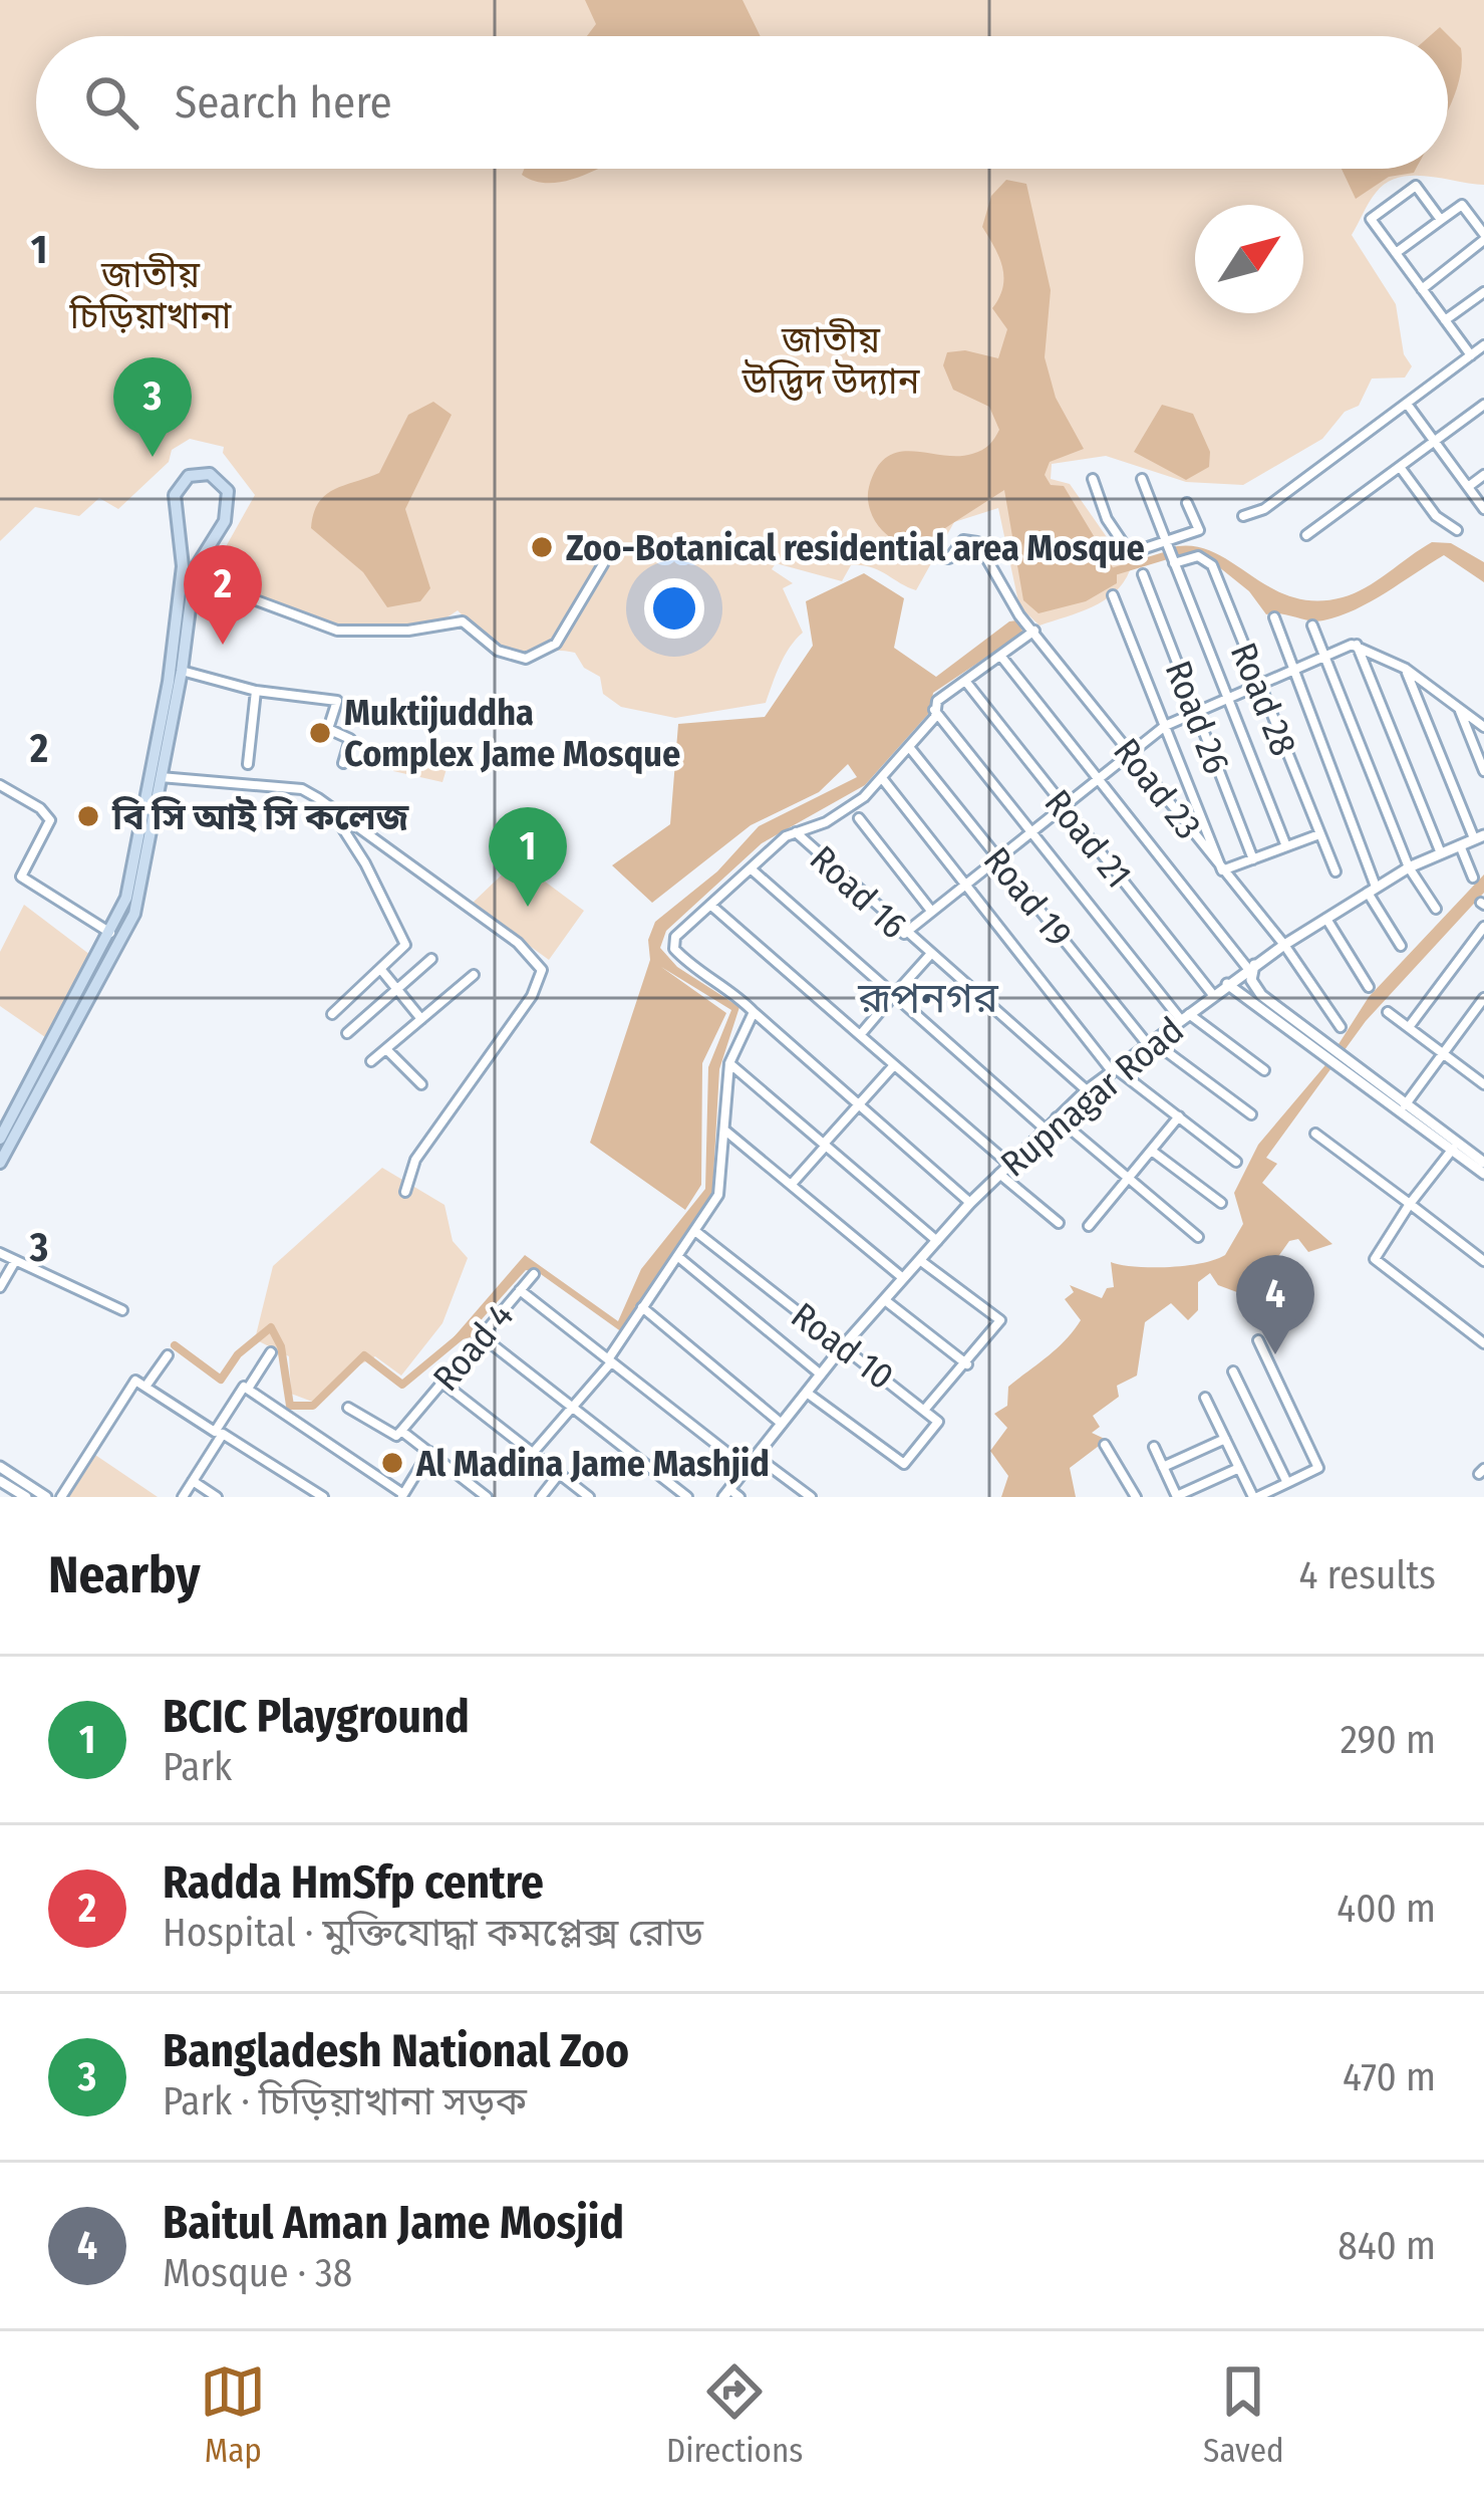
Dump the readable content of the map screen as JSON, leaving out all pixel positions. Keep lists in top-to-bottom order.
{
  "streets": {
    "street": [
      "Road 28",
      "Road 26",
      "Road 23",
      "Road 21",
      "Road 16",
      "Road 19",
      "Rupnagar Road",
      "Road 10",
      "Road 4"
    ]
  },
  "crossings": [
    ["Road 23", "Rupnagar Road"],
    ["Road 21", "Rupnagar Road"],
    ["Road 16", "Rupnagar Road"],
    ["Road 19", "Rupnagar Road"],
    ["Rupnagar Road", "Road 10"]
  ],
  "districts": ["রূপনগর"],
  "parks": ["জাতীয় চিড়িয়াখানা", "জাতীয় উদ্ভিদ উদ্যান"],
  "places": [
    "Zoo-Botanical residential area Mosque",
    "Muktijuddha Complex Jame Mosque",
    "বি সি আই সি কলেজ",
    "Al Madina Jame Mashjid"
  ],
  "north": "top right",
  "page": {
    "search": "Search here",
    "pins": [
      "3",
      "2",
      "1",
      "4"
    ],
    "heading": ["Nearby", "4 results"],
    "list": [
      {
        "mark": "1",
        "name": "BCIC Playground",
        "note": "Park",
        "value": "290 m"
      },
      {
        "mark": "2",
        "name": "Radda HmSfp centre",
        "note": "Hospital · মুক্তিযোদ্ধা কমপ্লেক্স রোড",
        "value": "400 m"
      },
      {
        "mark": "3",
        "name": "Bangladesh National Zoo",
        "note": "Park · চিড়িয়াখানা সড়ক",
        "value": "470 m"
      },
      {
        "mark": "4",
        "name": "Baitul Aman Jame Mosjid",
        "note": "Mosque · 38",
        "value": "840 m"
      }
    ],
    "nav": ["Map", "Directions", "Saved"]
  },
  "grid": {
    "rows": ["1", "2", "3"]
  }
}
